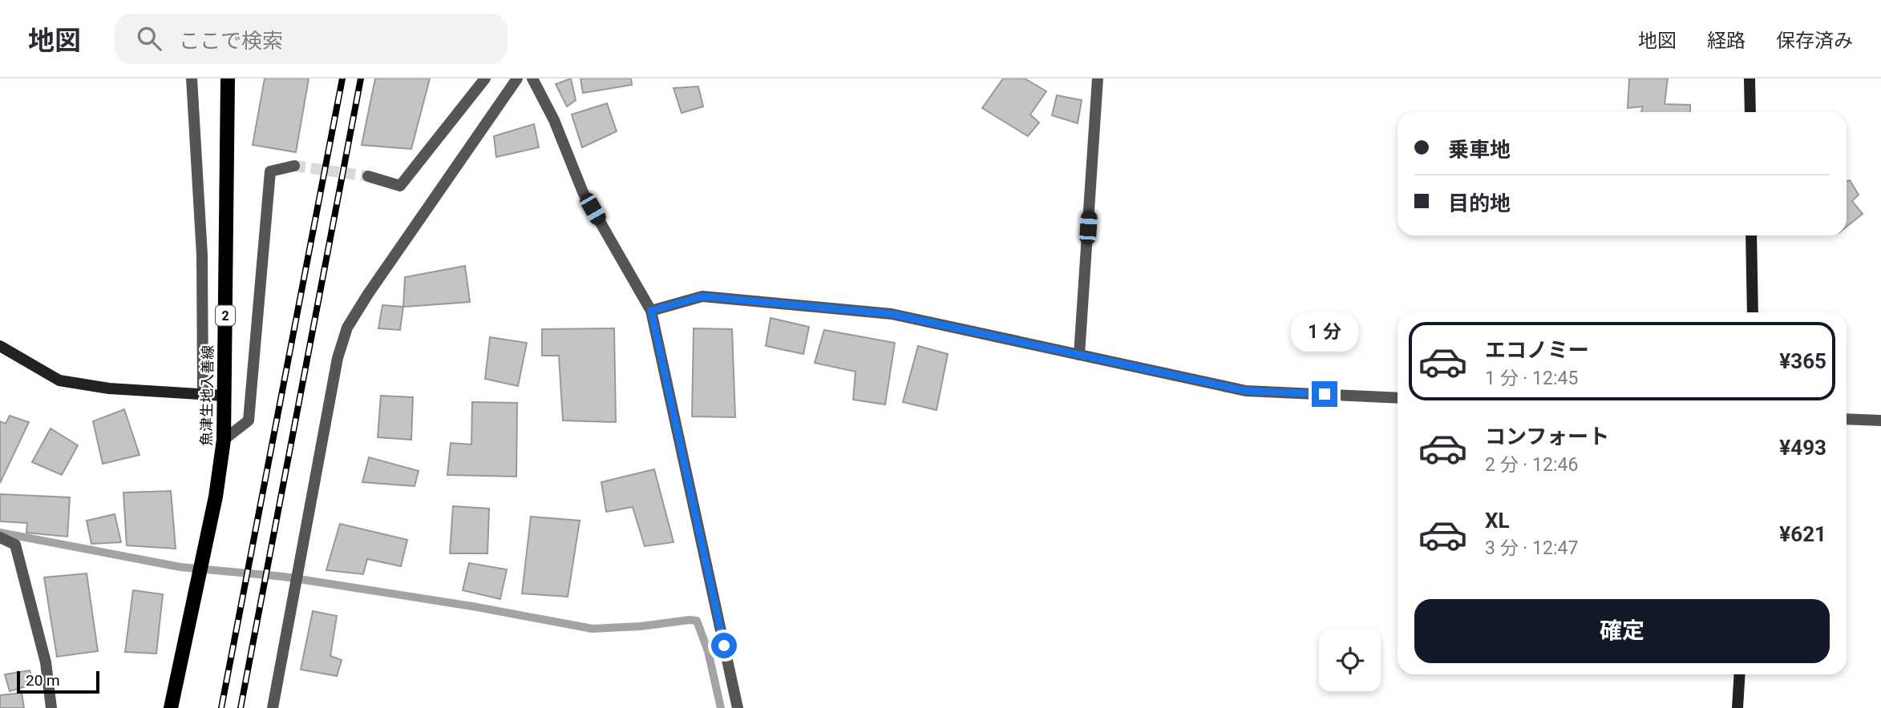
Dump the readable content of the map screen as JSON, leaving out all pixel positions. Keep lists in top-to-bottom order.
{
  "streets": {
    "main road": ["2", "魚津生地入善線"]
  },
  "scale_bar": "20 m",
  "page": {
    "header": "地図",
    "search": "ここで検索",
    "nav": ["地図", "経路", "保存済み"],
    "banner": ["乗車地", "目的地"],
    "bubble": "1 分",
    "list": [
      {
        "name": "エコノミー",
        "note": "1 分 · 12:45",
        "value": "¥365"
      },
      {
        "name": "コンフォート",
        "note": "2 分 · 12:46",
        "value": "¥493"
      },
      {
        "name": "XL",
        "note": "3 分 · 12:47",
        "value": "¥621"
      }
    ],
    "buttons": "確定",
    "scale": "20 m"
  }
}
